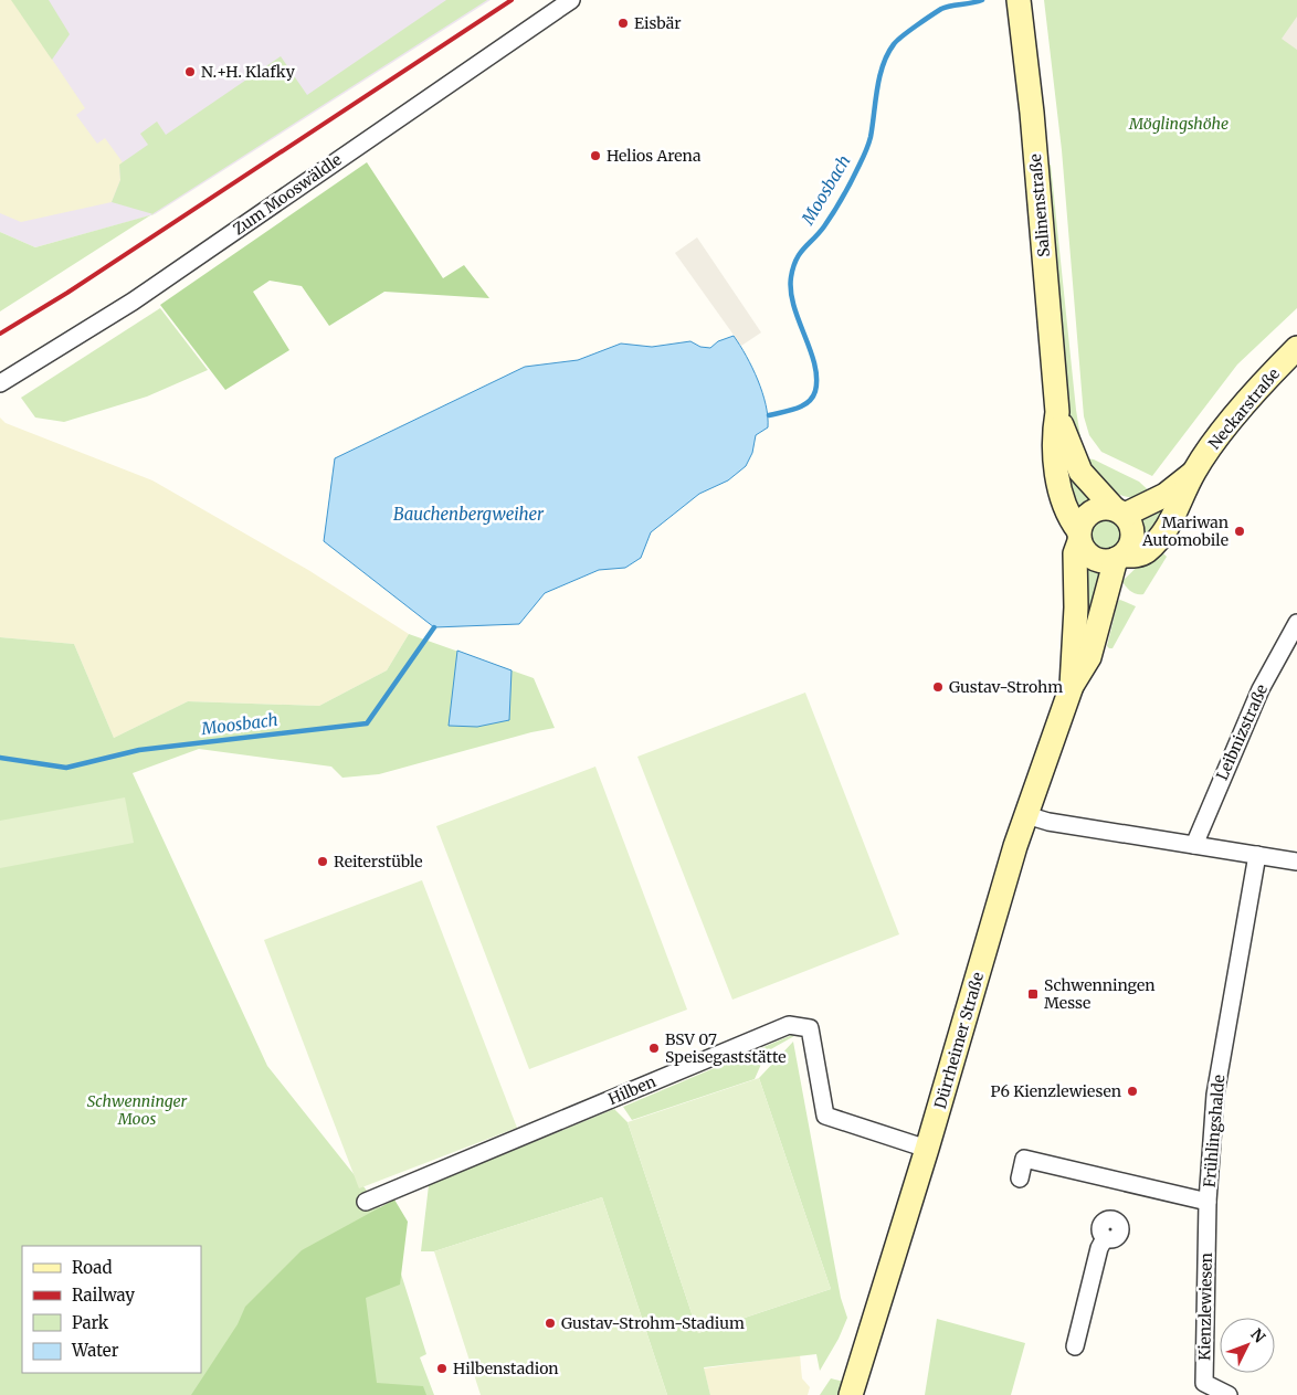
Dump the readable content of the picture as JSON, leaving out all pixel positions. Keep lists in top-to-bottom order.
{
  "streets": {
    "main road": ["Salinenstraße", "Neckarstraße", "Dürrheimer Straße"],
    "street": [
      "Zum Mooswäldle",
      "Leibnizstraße",
      "Hilben",
      "Frühlingshalde",
      "Kienzlewiesen"
    ]
  },
  "crossings": [
    ["Salinenstraße", "Neckarstraße"],
    ["Salinenstraße", "Dürrheimer Straße"],
    ["Neckarstraße", "Dürrheimer Straße"],
    ["Dürrheimer Straße", "Hilben"],
    ["Frühlingshalde", "Kienzlewiesen"]
  ],
  "water": ["Moosbach", "Bauchenbergweiher"],
  "parks": ["Möglingshöhe", "Schwenninger Moos"],
  "places": {
    "other": [
      "Eisbär",
      "N.+H. Klafky",
      "Helios Arena",
      "Mariwan Automobile",
      "Gustav-Strohm",
      "Reiterstüble",
      "BSV 07 Speisegaststätte",
      "P6 Kienzlewiesen",
      "Gustav-Strohm-Stadium",
      "Hilbenstadion"
    ],
    "transit": ["Schwenningen Messe"]
  },
  "legend": [
    "Road",
    "Railway",
    "Park",
    "Water"
  ],
  "north": "top right"
}
